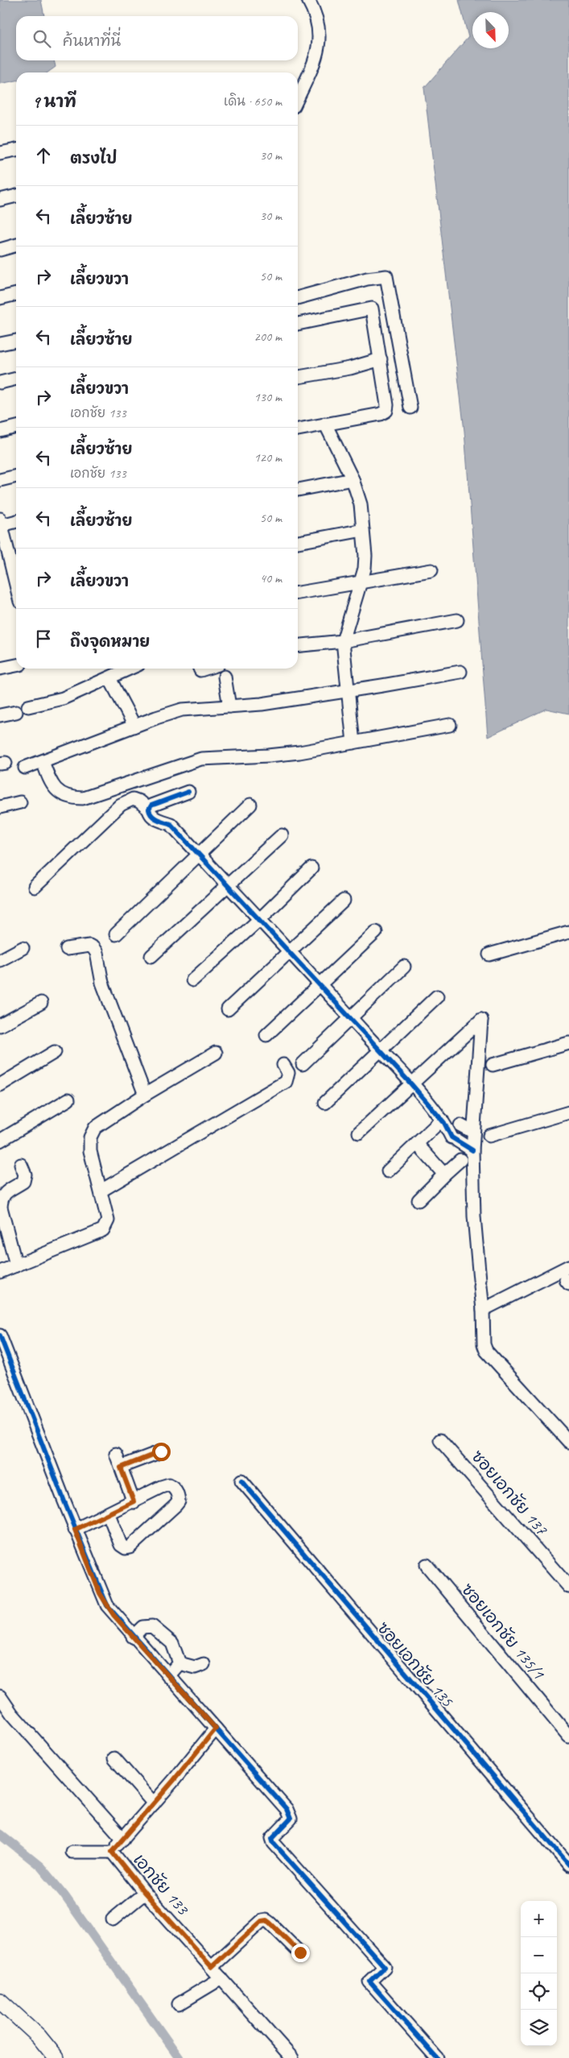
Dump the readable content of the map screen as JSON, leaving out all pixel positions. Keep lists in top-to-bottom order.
{
  "streets": {
    "street": [
      "ซอยเอกชัย 137",
      "ซอยเอกชัย 135/1",
      "ซอยเอกชัย 135",
      "เอกชัย 133"
    ]
  },
  "north": "bottom right",
  "page": {
    "search": "ค้นหาที่นี่",
    "heading": ["9 นาที", "เดิน · 650 m"],
    "list": [
      ["ตรงไป", "30 m"],
      ["เลี้ยวซ้าย", "30 m"],
      ["เลี้ยวขวา", "50 m"],
      ["เลี้ยวซ้าย", "200 m"],
      ["เลี้ยวขวา", "เอกชัย 133", "130 m"],
      ["เลี้ยวซ้าย", "เอกชัย 133", "120 m"],
      ["เลี้ยวซ้าย", "50 m"],
      ["เลี้ยวขวา", "40 m"],
      "ถึงจุดหมาย"
    ],
    "map_buttons": ["+", "−"]
  }
}
